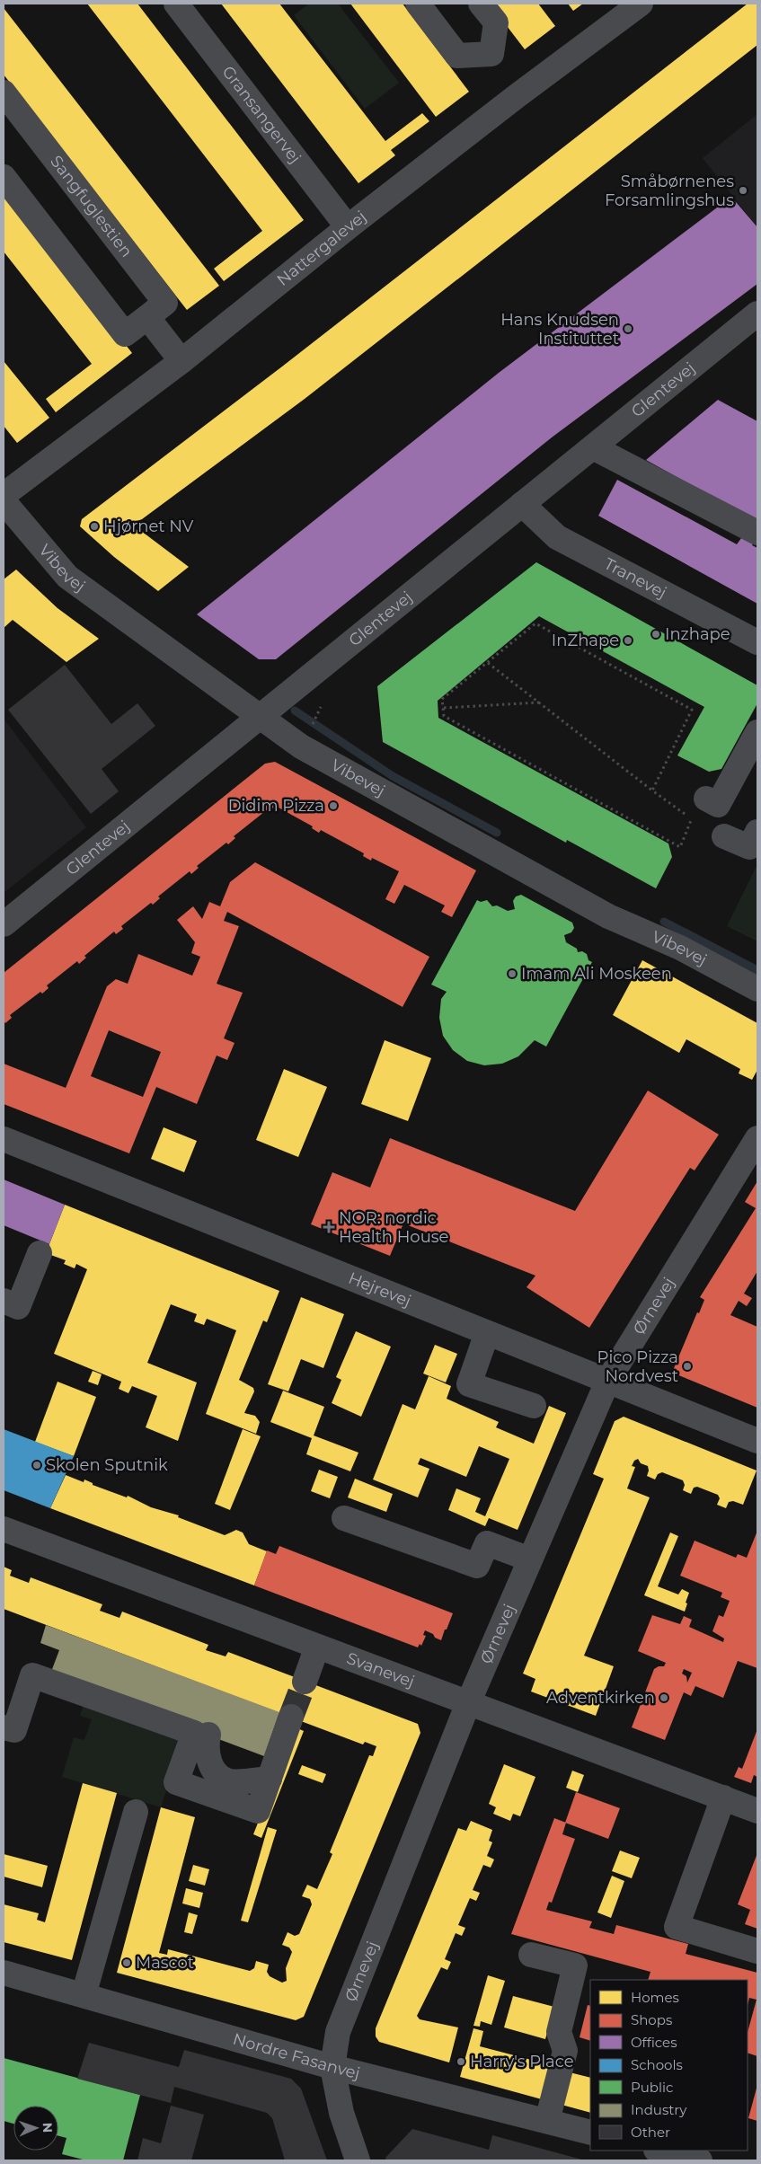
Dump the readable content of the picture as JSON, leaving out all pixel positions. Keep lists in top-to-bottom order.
{
  "streets": {
    "street": [
      "Gransangervej",
      "Sangfuglestien",
      "Nattergalevej",
      "Glentevej",
      "Vibevej",
      "Tranevej",
      "Hejrevej",
      "Ørnevej",
      "Svanevej",
      "Nordre Fasanvej"
    ]
  },
  "crossings": [
    ["Gransangervej", "Nattergalevej"],
    ["Glentevej", "Vibevej"],
    ["Glentevej", "Tranevej"],
    ["Hejrevej", "Ørnevej"],
    ["Ørnevej", "Svanevej"],
    ["Ørnevej", "Nordre Fasanvej"]
  ],
  "places": {
    "other": [
      "Småbørnenes Forsamlingshus",
      "Hans Knudsen Instituttet",
      "Hjørnet NV",
      "Inzhape",
      "InZhape",
      "Didim Pizza",
      "Imam Ali Moskeen",
      "Pico Pizza Nordvest",
      "Skolen Sputnik",
      "Adventkirken",
      "Mascot",
      "Harry's Place"
    ],
    "health": ["NOR: nordic Health House"]
  },
  "legend": [
    "Homes",
    "Shops",
    "Offices",
    "Schools",
    "Public",
    "Industry",
    "Other"
  ],
  "north": "right"
}
